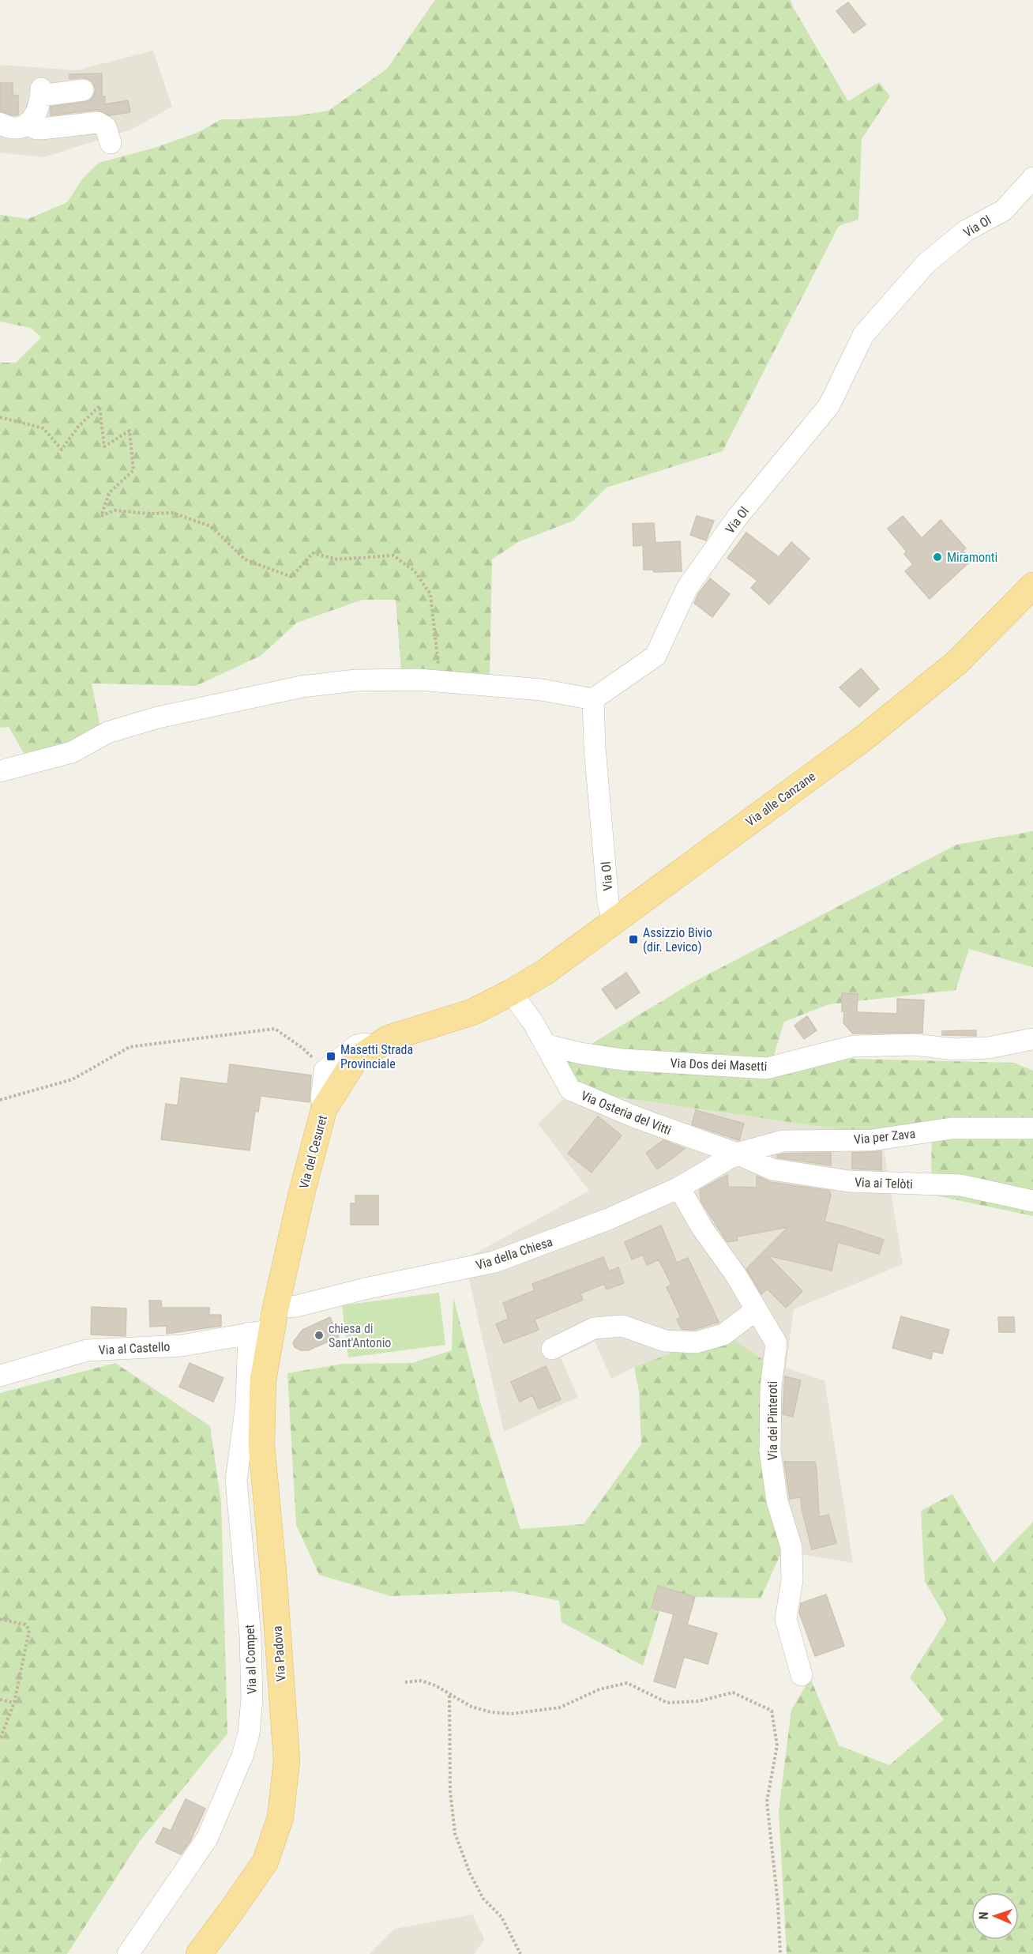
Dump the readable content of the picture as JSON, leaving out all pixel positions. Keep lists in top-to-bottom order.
{
  "streets": {
    "main road": ["Via alle Canzane", "Via del Cesuret", "Via Padova"],
    "street": [
      "Via Ol",
      "Via Dos dei Masetti",
      "Via Osteria del Vitti",
      "Via per Zava",
      "Via ai Telòti",
      "Via della Chiesa",
      "Via al Castello",
      "Via dei Pinteroti",
      "Via al Compet"
    ]
  },
  "crossings": [
    ["Via Ol", "Via alle Canzane"],
    ["Via alle Canzane", "Via Osteria del Vitti"],
    ["Via alle Canzane", "Via del Cesuret"],
    ["Via Dos dei Masetti", "Via Osteria del Vitti"],
    ["Via Osteria del Vitti", "Via per Zava"],
    ["Via Osteria del Vitti", "Via del Cesuret"],
    ["Via Osteria del Vitti", "Via ai Telòti"],
    ["Via Osteria del Vitti", "Via della Chiesa"],
    ["Via per Zava", "Via ai Telòti"],
    ["Via per Zava", "Via della Chiesa"],
    ["Via del Cesuret", "Via della Chiesa"],
    ["Via del Cesuret", "Via al Castello"],
    ["Via del Cesuret", "Via Padova"],
    ["Via del Cesuret", "Via al Compet"],
    ["Via ai Telòti", "Via della Chiesa"],
    ["Via della Chiesa", "Via al Castello"],
    ["Via della Chiesa", "Via dei Pinteroti"],
    ["Via della Chiesa", "Via Padova"],
    ["Via della Chiesa", "Via al Compet"],
    ["Via al Castello", "Via Padova"],
    ["Via al Castello", "Via al Compet"],
    ["Via Padova", "Via al Compet"]
  ],
  "places": {
    "other": ["Miramonti", "chiesa di Sant'Antonio"],
    "transit": ["Assizzio Bivio (dir. Levico)", "Masetti Strada Provinciale"]
  },
  "north": "left"
}
